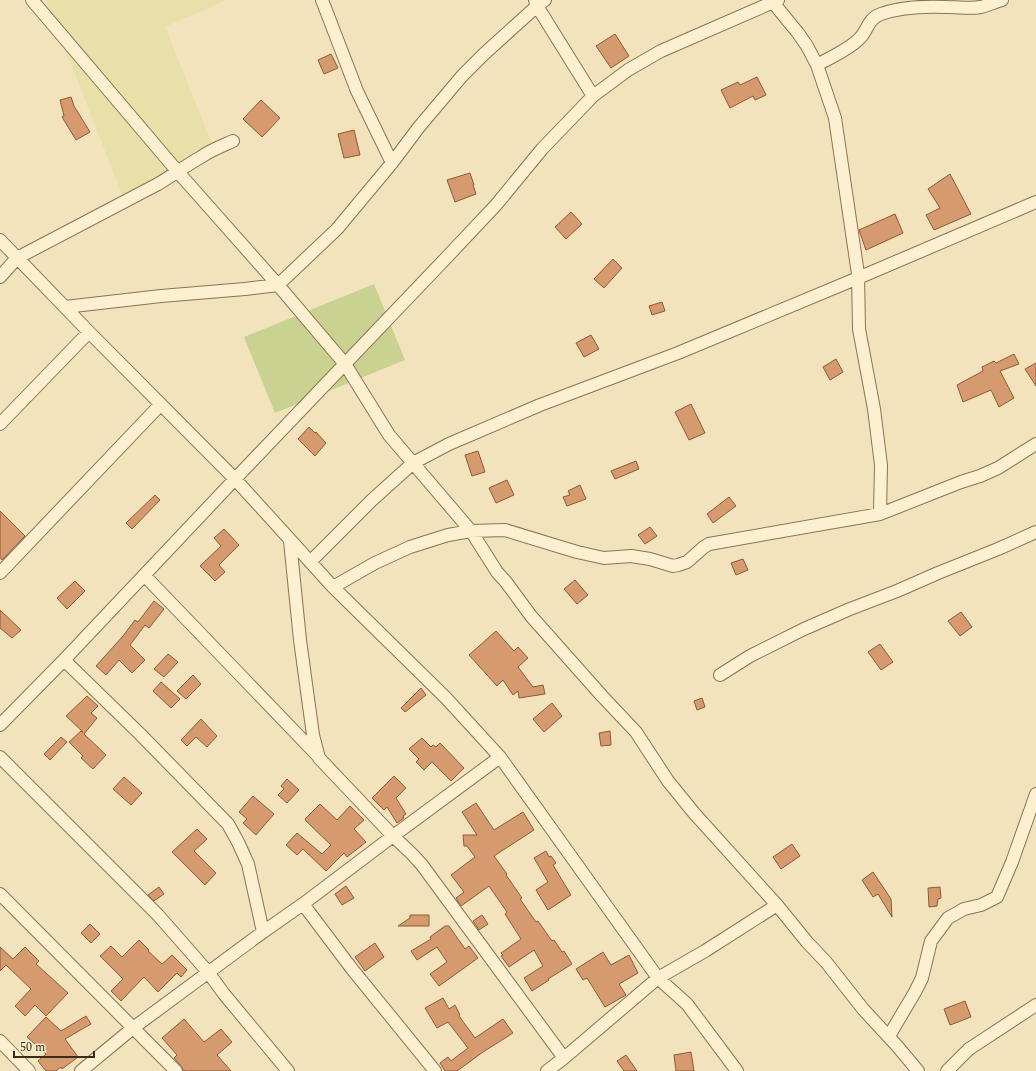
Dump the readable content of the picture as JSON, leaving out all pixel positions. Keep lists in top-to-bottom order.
{
  "scale_bar": "50 m"
}
